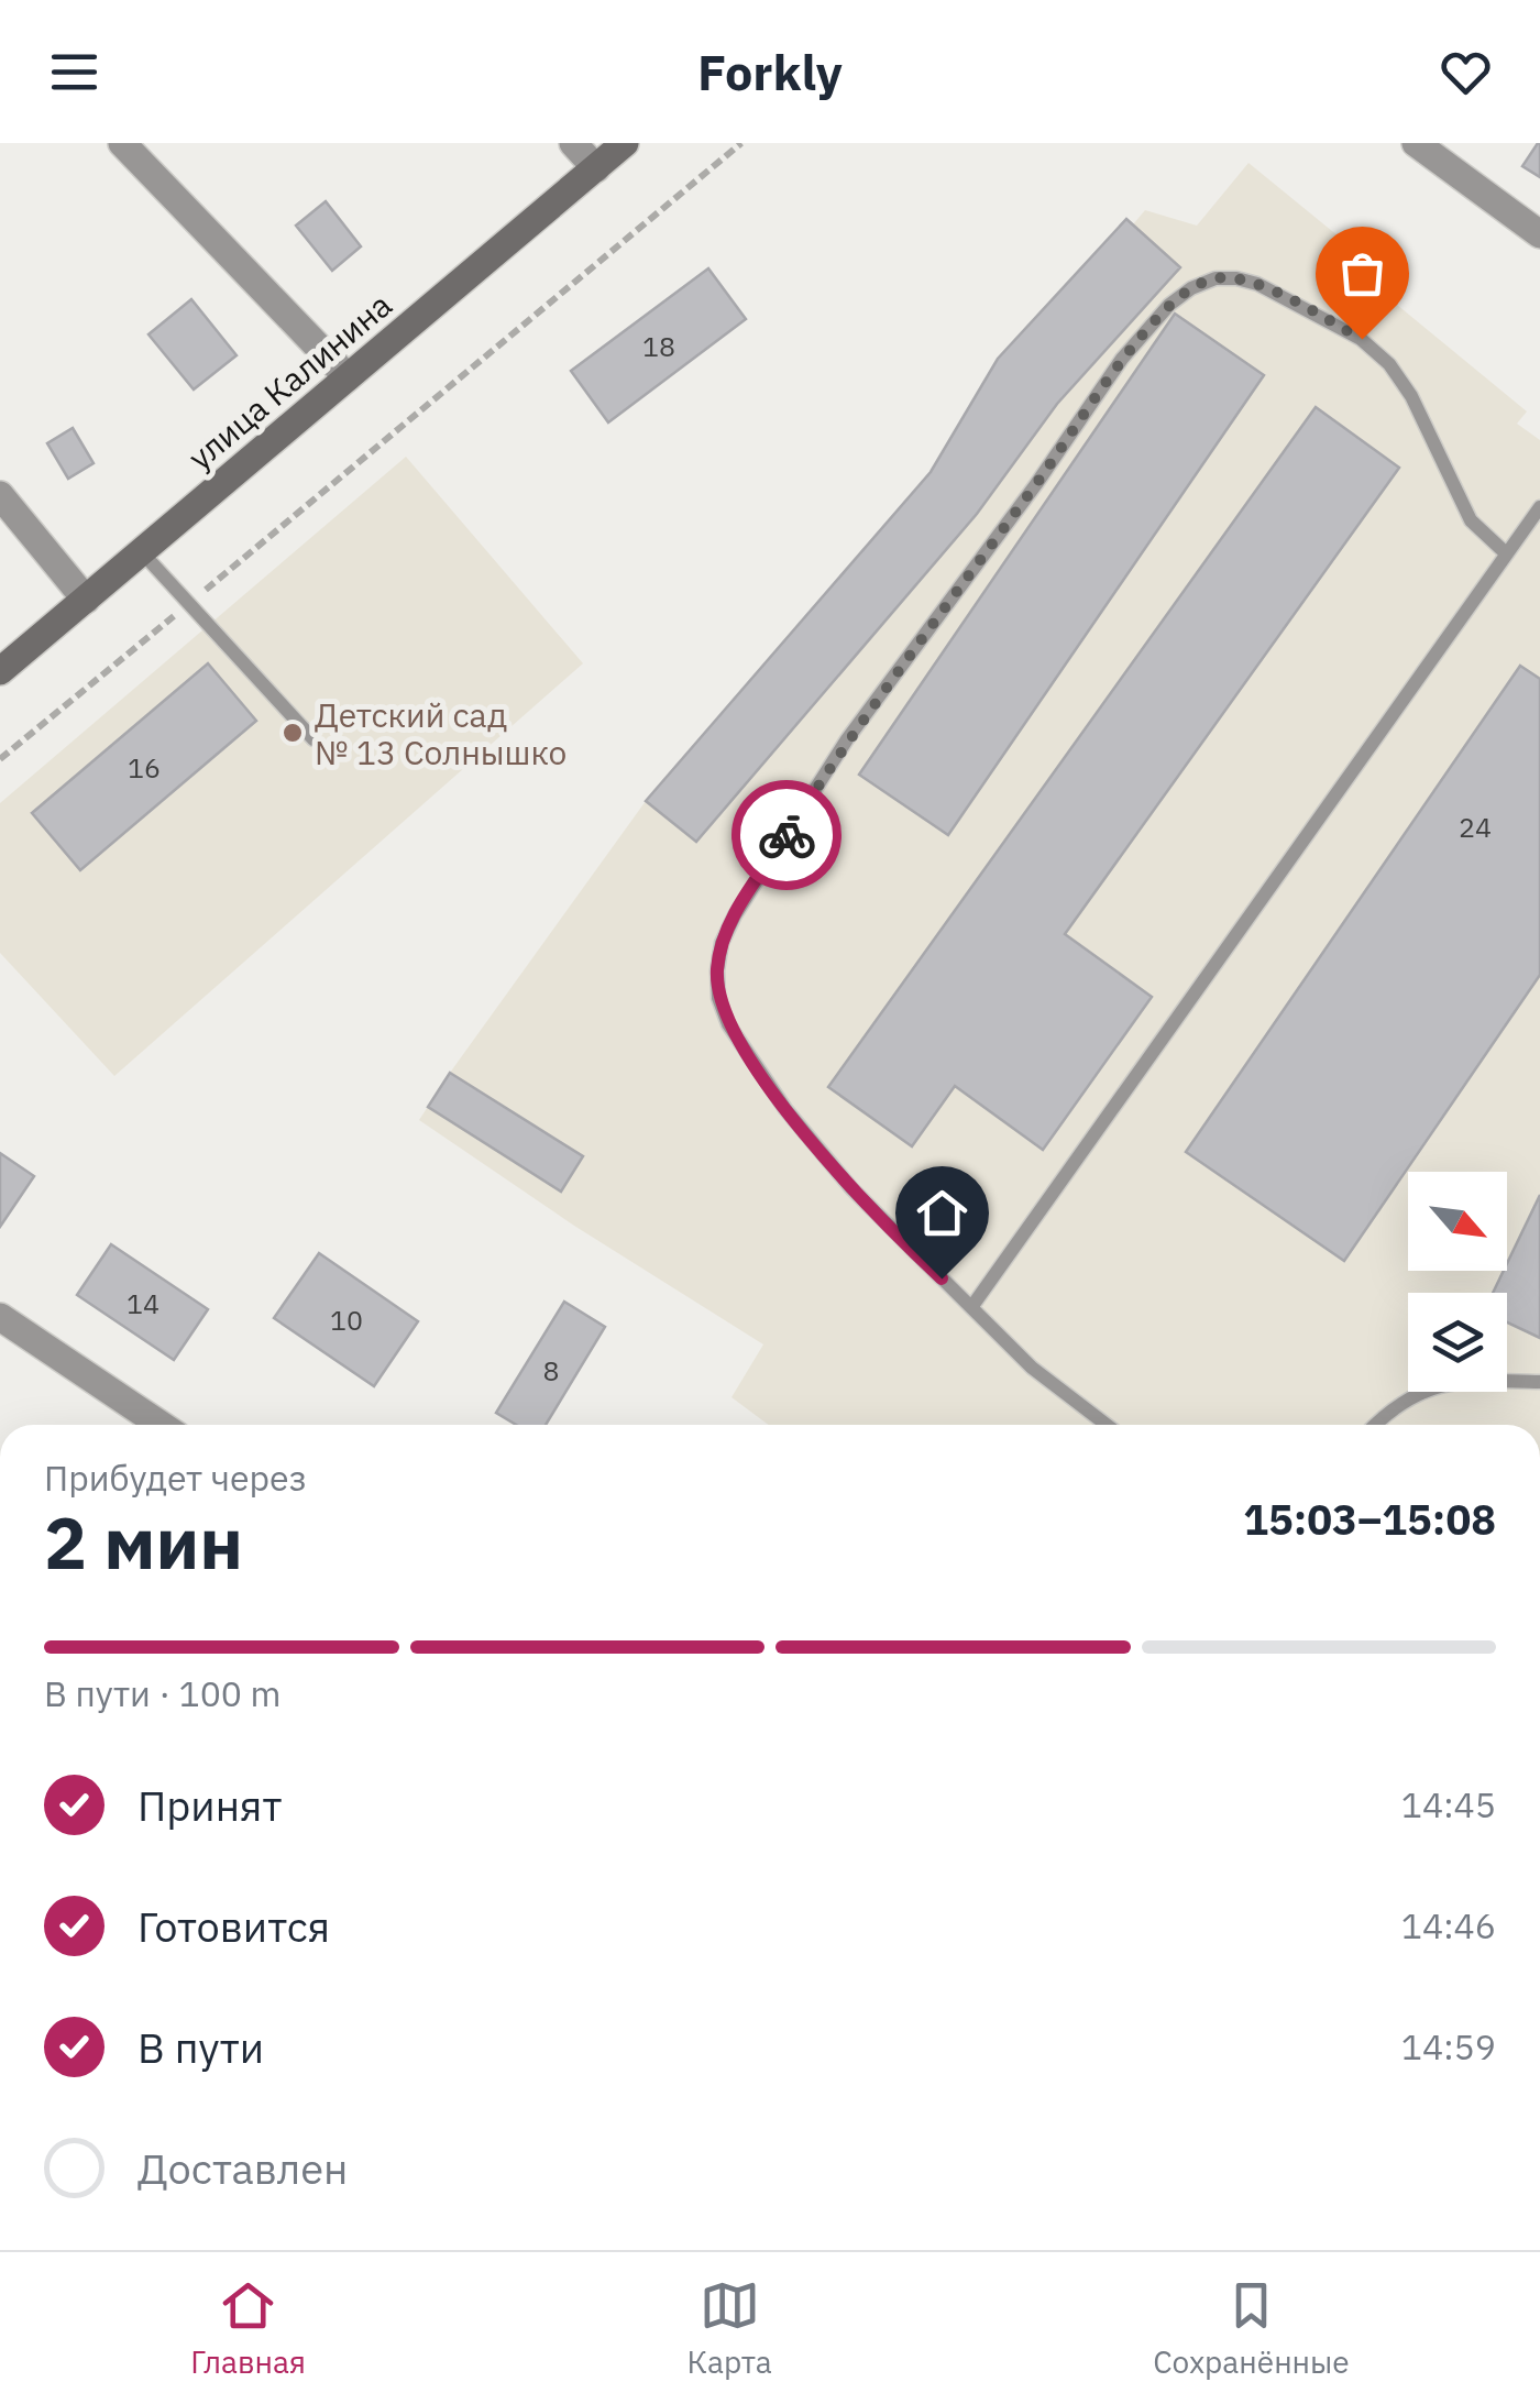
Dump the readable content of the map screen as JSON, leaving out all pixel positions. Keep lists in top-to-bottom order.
{
  "streets": {
    "main road": ["улица Калинина"]
  },
  "places": ["Детский сад № 13 Солнышко"],
  "house_numbers": [
    "18",
    "16",
    "24",
    "14",
    "10",
    "8"
  ],
  "north": "bottom right",
  "page": {
    "header": "Forkly",
    "heading": ["2 мин", "Прибудет через", "15:03–15:08"],
    "bar": "В пути · 100 m",
    "list": [
      ["Принят", "14:45"],
      ["Готовится", "14:46"],
      ["В пути", "14:59"],
      "Доставлен"
    ],
    "tabs": ["Главная", "Карта", "Сохранённые"]
  }
}
